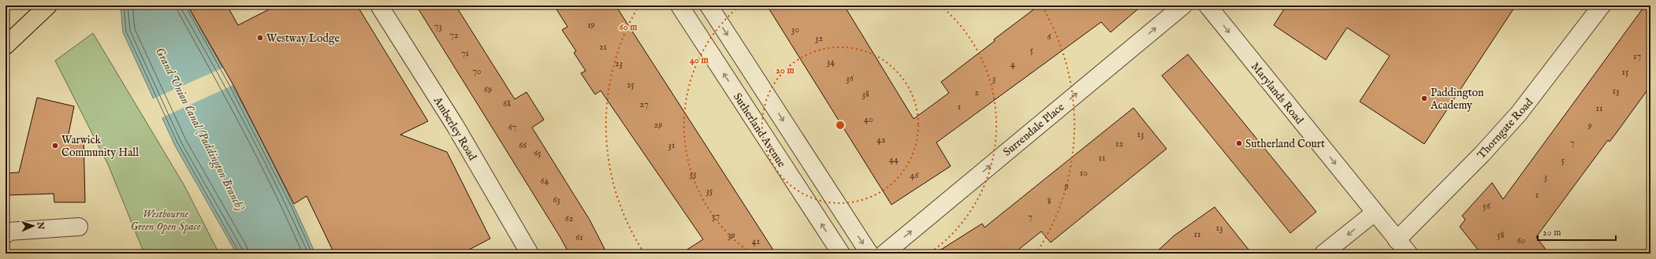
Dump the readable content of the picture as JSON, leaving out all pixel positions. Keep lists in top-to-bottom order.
{
  "streets": {
    "street": [
      "Marylands Road",
      "Amberley Road",
      "Thorngate Road",
      "Surrendale Place",
      "Sutherland Avenue"
    ]
  },
  "crossings": [
    ["Marylands Road", "Thorngate Road"]
  ],
  "one_way": ["Marylands Road", "Surrendale Place"],
  "water": ["Grand Union Canal (Paddington Branch)"],
  "parks": ["Westbourne Green Open Space"],
  "places": [
    "Westway Lodge",
    "Paddington Academy",
    "Sutherland Court",
    "Warwick Community Hall"
  ],
  "house_numbers": [
    "19",
    "73",
    "30",
    "72",
    "6",
    "32",
    "21",
    "5",
    "71",
    "17",
    "34",
    "23",
    "4",
    "70",
    "15",
    "36",
    "3",
    "25",
    "69",
    "13",
    "2",
    "38",
    "68",
    "27",
    "1",
    "11",
    "40",
    "29",
    "9",
    "67",
    "13",
    "42",
    "7",
    "12",
    "66",
    "31",
    "65",
    "11",
    "44",
    "5",
    "10",
    "33",
    "46",
    "3",
    "64",
    "9",
    "35",
    "1",
    "63",
    "8",
    "56",
    "37",
    "7",
    "62",
    "13",
    "11",
    "39",
    "58",
    "61",
    "60",
    "41"
  ],
  "scale_bar": "20 m",
  "north": "right",
  "rings": ["60 m", "40 m", "20 m"]
}
